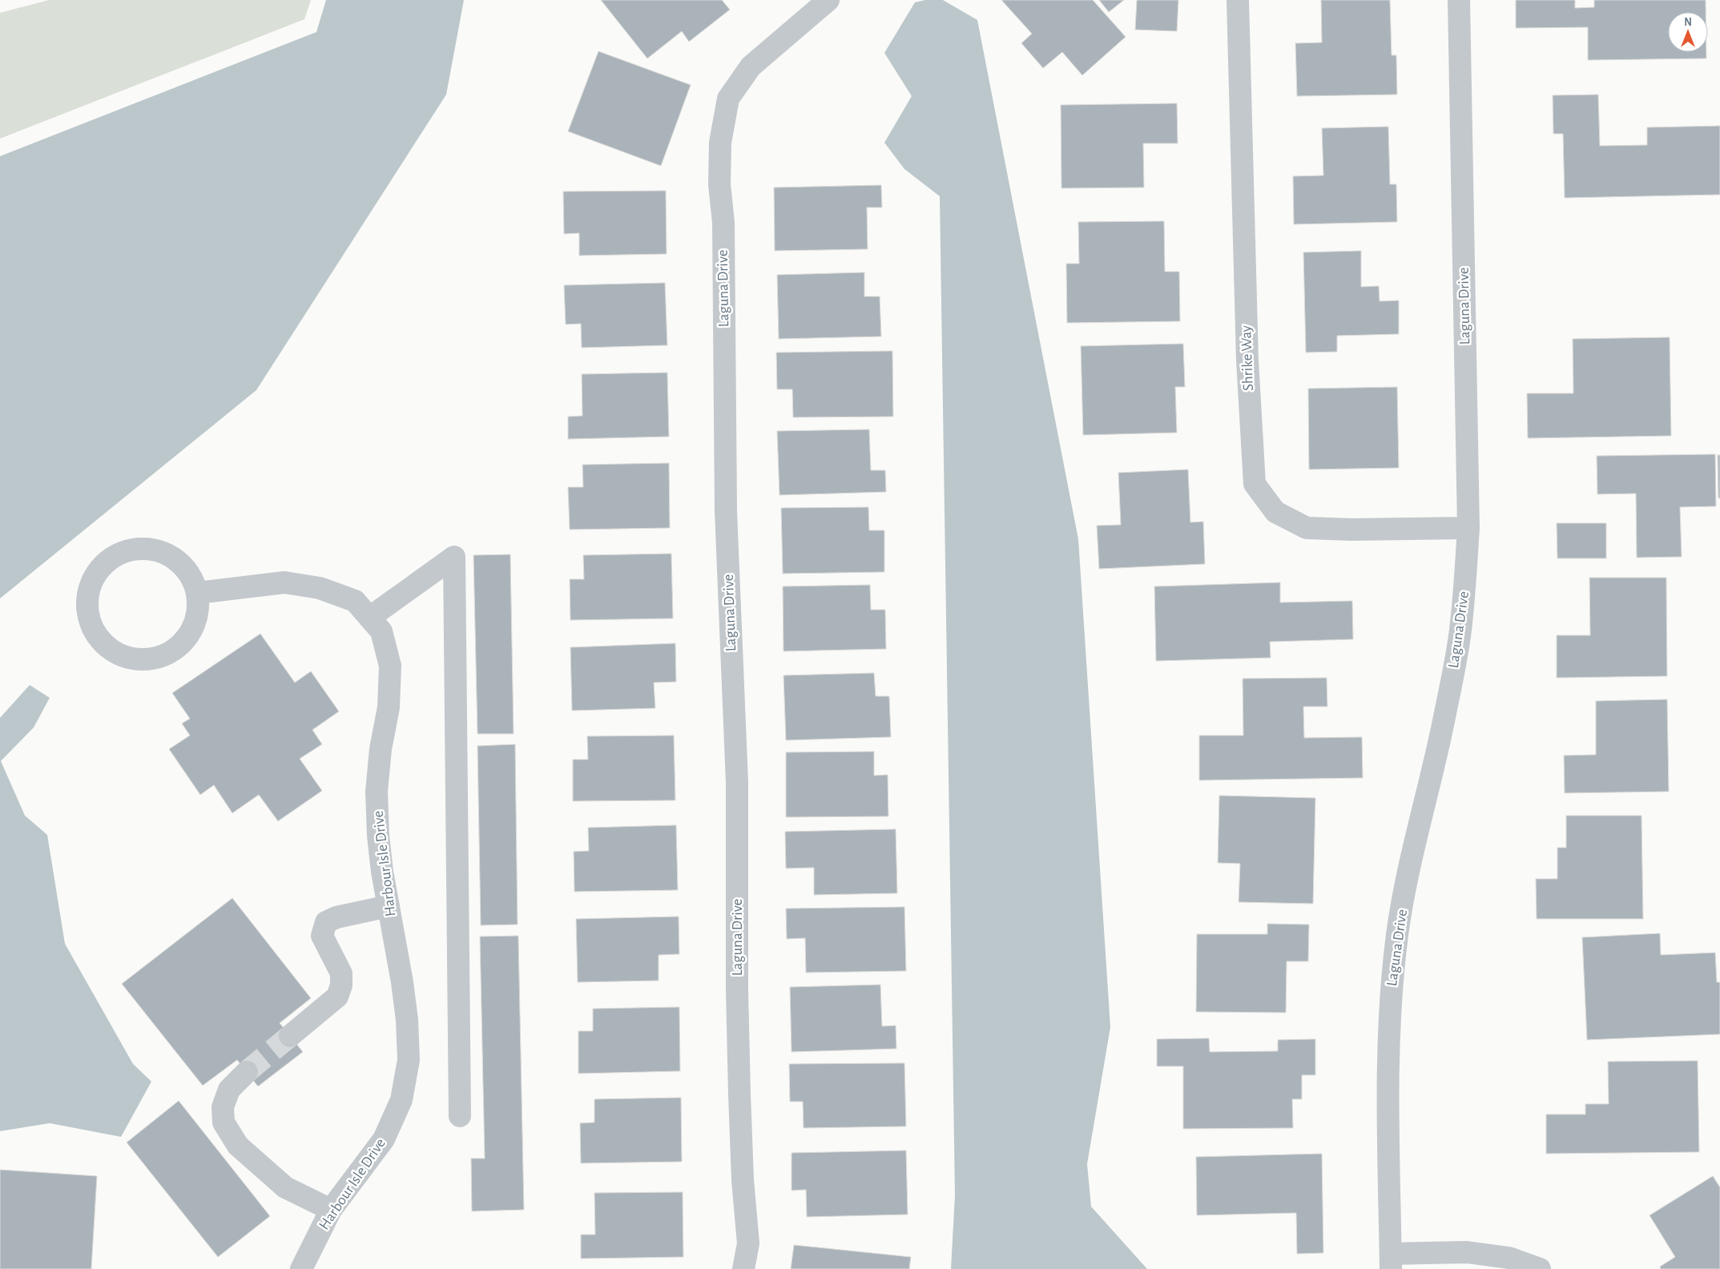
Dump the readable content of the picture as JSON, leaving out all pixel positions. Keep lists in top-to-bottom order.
{
  "streets": {
    "street": ["Laguna Drive", "Shrike Way", "Harbour Isle Drive"]
  },
  "crossings": [
    ["Laguna Drive", "Shrike Way"]
  ],
  "north": "top"
}
